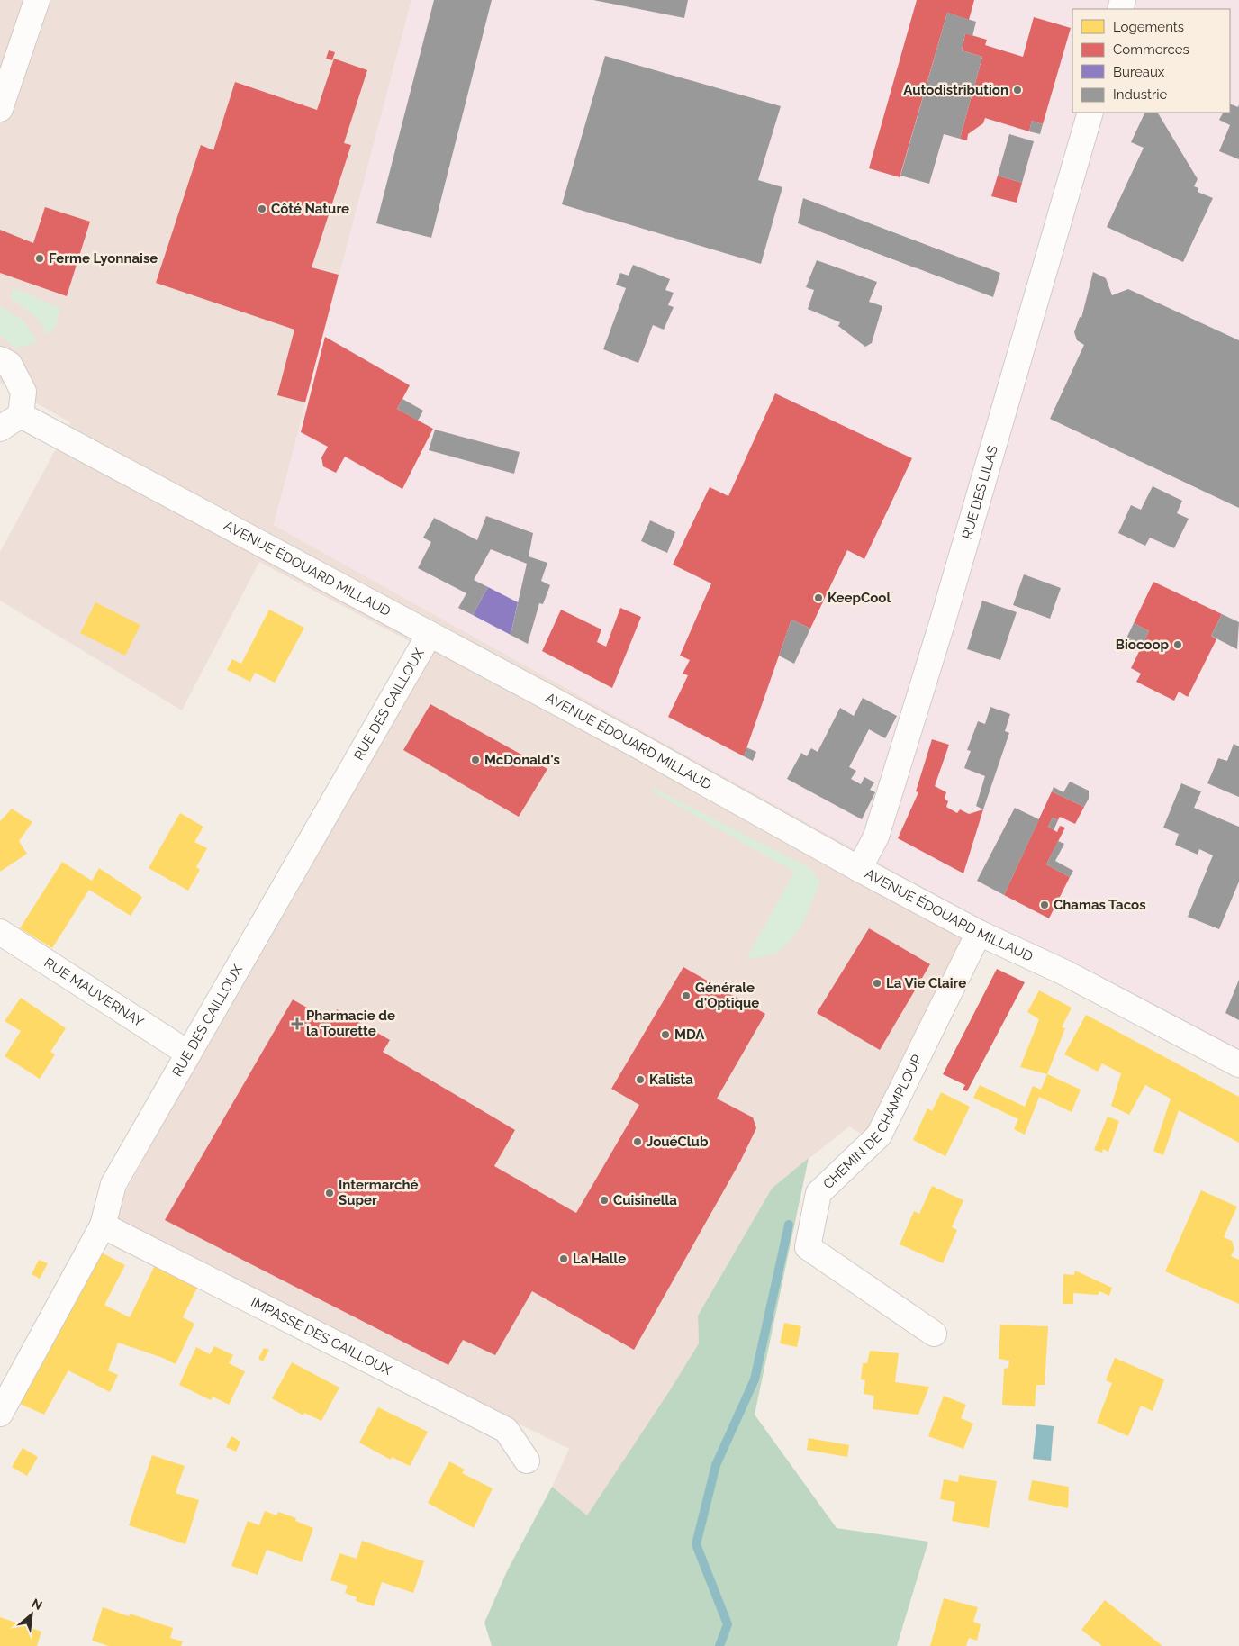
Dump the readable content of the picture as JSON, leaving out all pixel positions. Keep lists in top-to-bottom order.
{
  "streets": {
    "street": [
      "RUE DES LILAS",
      "AVENUE ÉDOUARD MILLAUD",
      "RUE DES CAILLOUX",
      "RUE MAUVERNAY",
      "CHEMIN DE CHAMPLOUP",
      "IMPASSE DES CAILLOUX"
    ]
  },
  "crossings": [
    ["RUE DES LILAS", "AVENUE ÉDOUARD MILLAUD"],
    ["AVENUE ÉDOUARD MILLAUD", "RUE DES CAILLOUX"],
    ["AVENUE ÉDOUARD MILLAUD", "CHEMIN DE CHAMPLOUP"],
    ["RUE DES CAILLOUX", "RUE MAUVERNAY"],
    ["RUE DES CAILLOUX", "IMPASSE DES CAILLOUX"]
  ],
  "places": {
    "other": [
      "Autodistribution",
      "Côté Nature",
      "Ferme Lyonnaise",
      "KeepCool",
      "Biocoop",
      "McDonald's",
      "Chamas Tacos",
      "La Vie Claire",
      "Générale d'Optique",
      "MDA",
      "Kalista",
      "JouéClub",
      "Intermarché Super",
      "Cuisinella",
      "La Halle"
    ],
    "health": ["Pharmacie de la Tourette"]
  },
  "legend": [
    "Logements",
    "Commerces",
    "Bureaux",
    "Industrie"
  ],
  "north": "top right"
}
